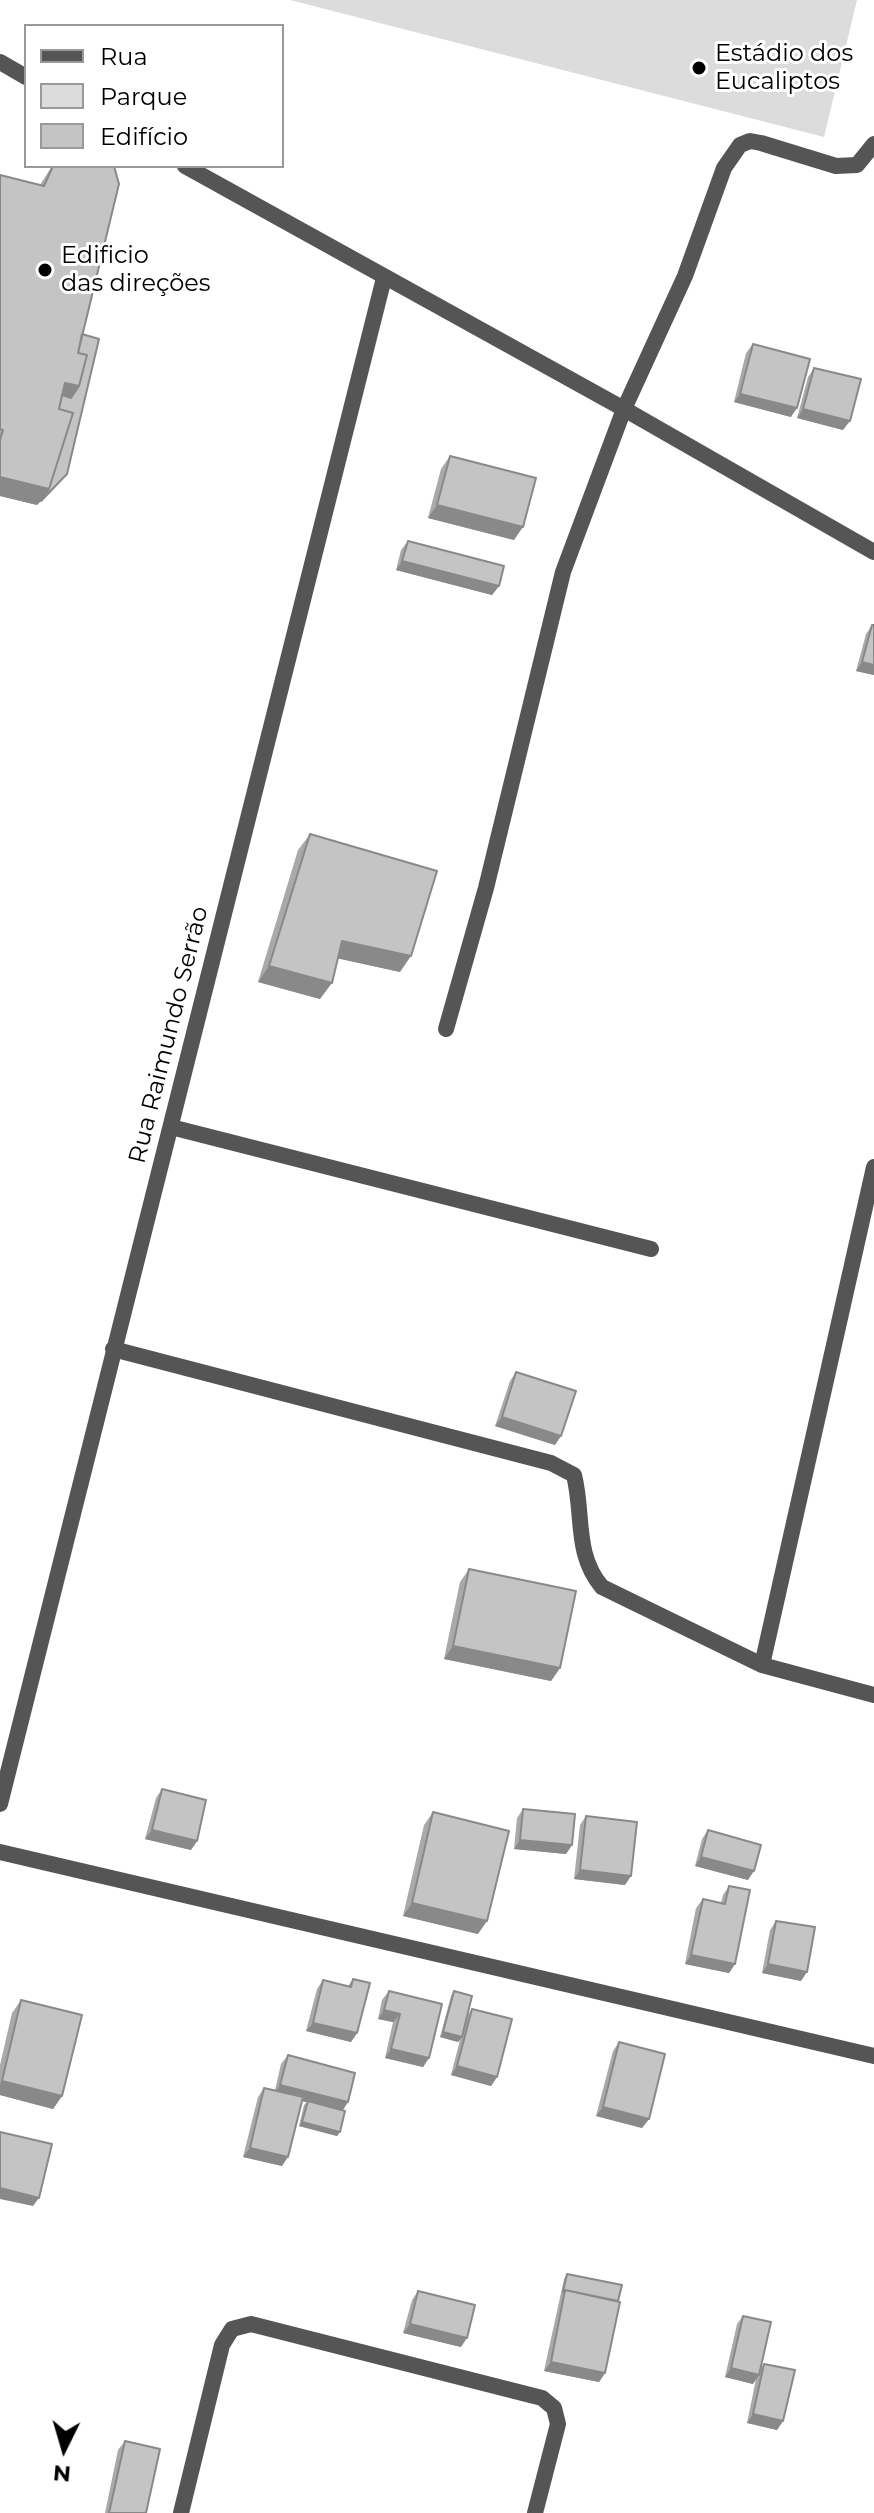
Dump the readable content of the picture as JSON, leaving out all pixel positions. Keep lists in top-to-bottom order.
{
  "streets": {
    "street": ["Rua Raimundo Serrão"]
  },
  "places": ["Estádio dos Eucaliptos", "Edificio das direções"],
  "legend": ["Rua", "Parque", "Edifício"],
  "north": "bottom"
}
